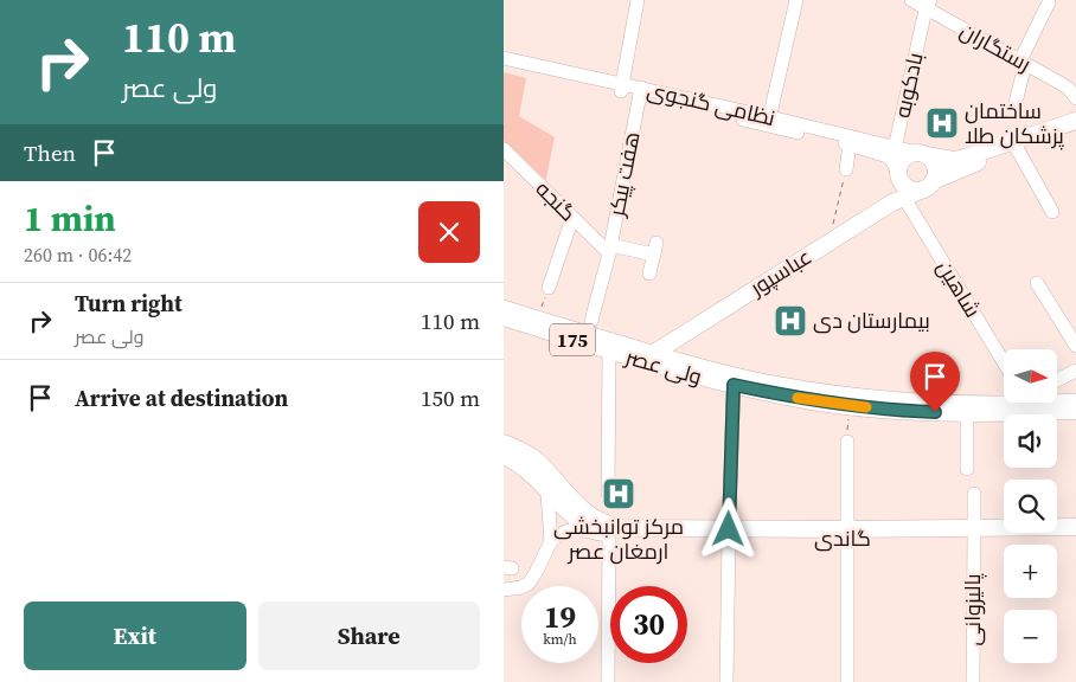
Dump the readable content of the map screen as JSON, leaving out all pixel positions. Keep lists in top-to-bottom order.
{
  "streets": {
    "main road": [
      "عباسپور",
      "175",
      "ولی عصر",
      "گاندی"
    ],
    "street": [
      "رستگاران",
      "بادکوبه",
      "نظامی گنجوی",
      "هفت پیکر",
      "گنجه",
      "شاهین",
      "پالیزوانی"
    ]
  },
  "crossings": [
    ["رستگاران", "بادکوبه"],
    ["بادکوبه", "نظامی گنجوی"],
    ["بادکوبه", "عباسپور"],
    ["نظامی گنجوی", "هفت پیکر"],
    ["نظامی گنجوی", "عباسپور"],
    ["هفت پیکر", "گنجه"],
    ["عباسپور", "شاهین"],
    ["عباسپور", "ولی عصر"],
    ["گاندی", "پالیزوانی"]
  ],
  "places": {
    "hospital": ["ساختمان پزشکان طلا", "بیمارستان دی", "مرکز توانبخشی ارمغان عصر"]
  },
  "north": "right",
  "page": {
    "turn": ["110 m", "ولی عصر"],
    "then": "Then",
    "heading": ["1 min", "260 m · 06:42"],
    "list": [
      {
        "name": "Turn right",
        "note": "ولی عصر",
        "value": "110 m"
      },
      {
        "name": "Arrive at destination",
        "value": "150 m"
      }
    ],
    "map_buttons": ["+", "−"],
    "speed": "19 km/h",
    "limit": "30",
    "buttons": ["Exit", "Share"]
  }
}
